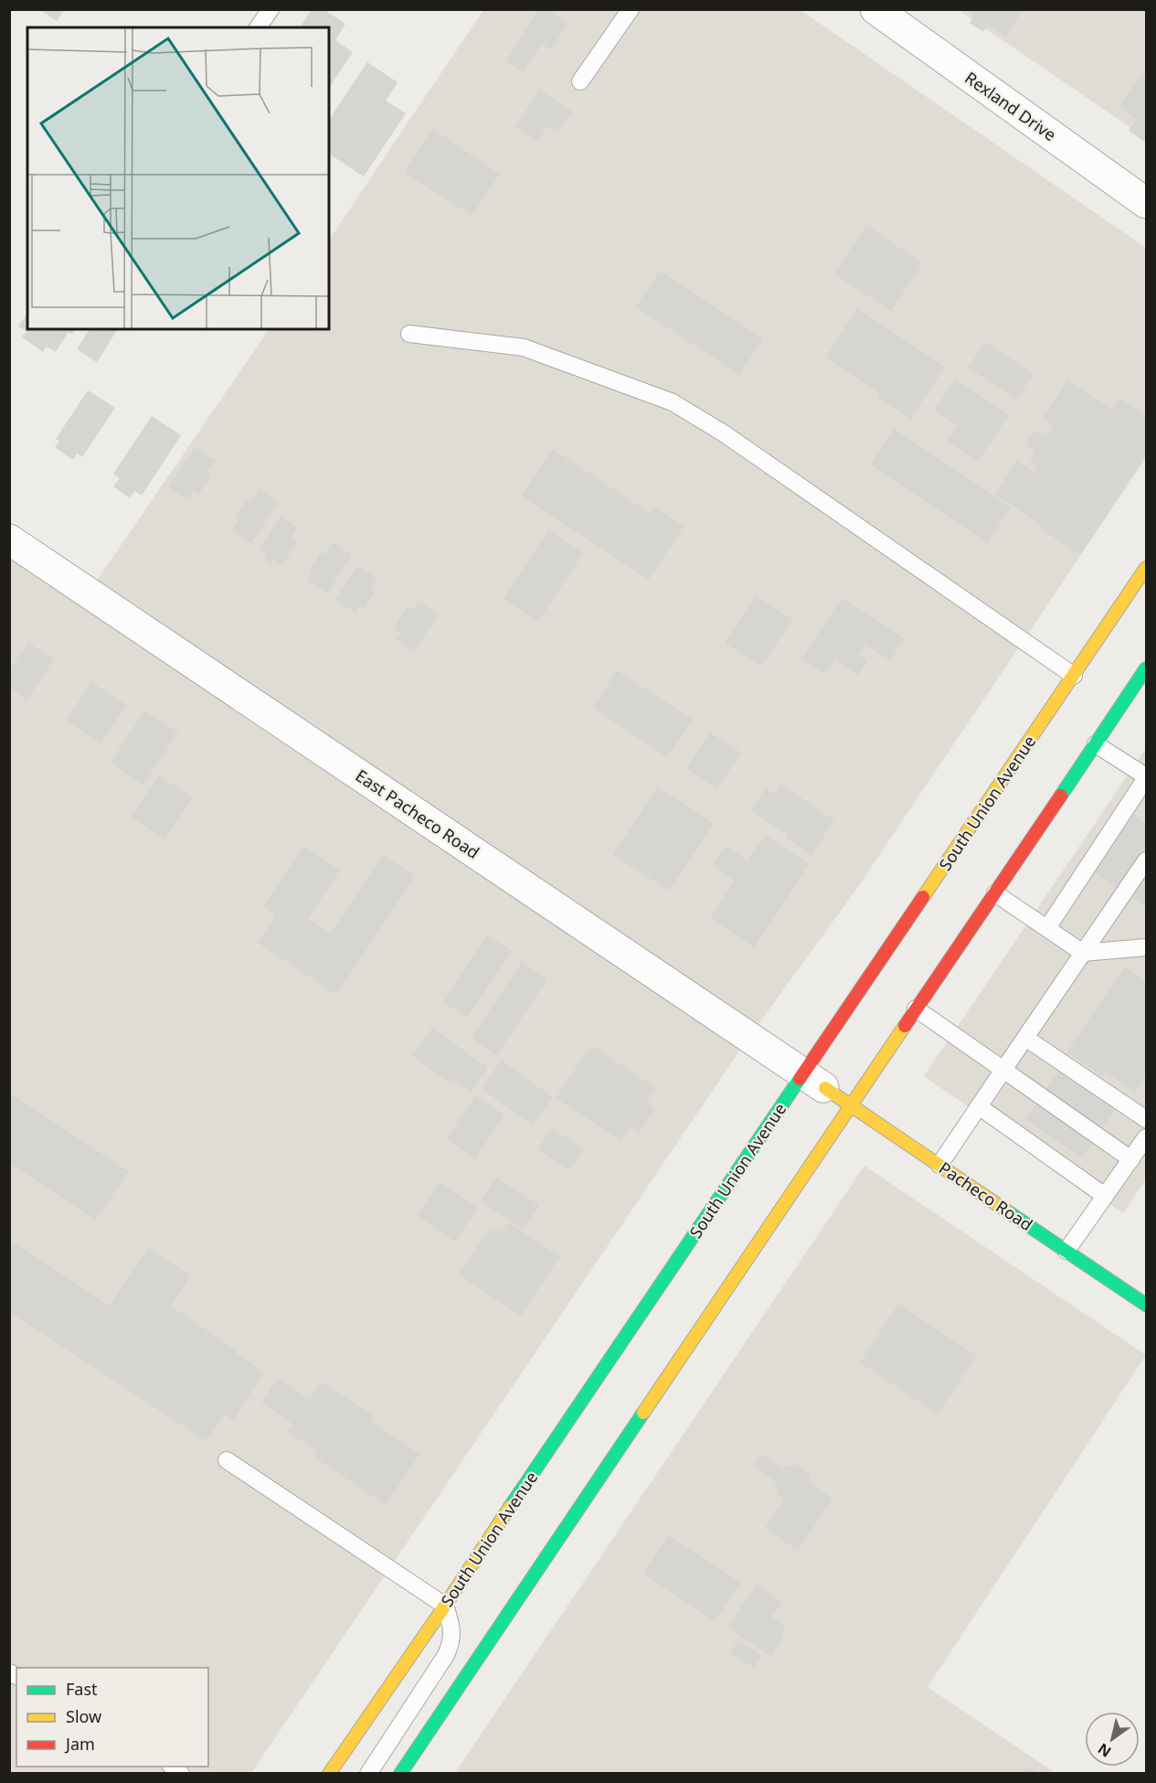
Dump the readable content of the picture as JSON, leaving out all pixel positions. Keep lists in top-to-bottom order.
{
  "streets": {
    "main road": ["South Union Avenue", "Pacheco Road"],
    "street": ["Rexland Drive", "East Pacheco Road"]
  },
  "crossings": [
    ["South Union Avenue", "East Pacheco Road"],
    ["South Union Avenue", "Pacheco Road"],
    ["East Pacheco Road", "Pacheco Road"]
  ],
  "legend": ["Fast", "Slow", "Jam"],
  "north": "bottom left"
}
